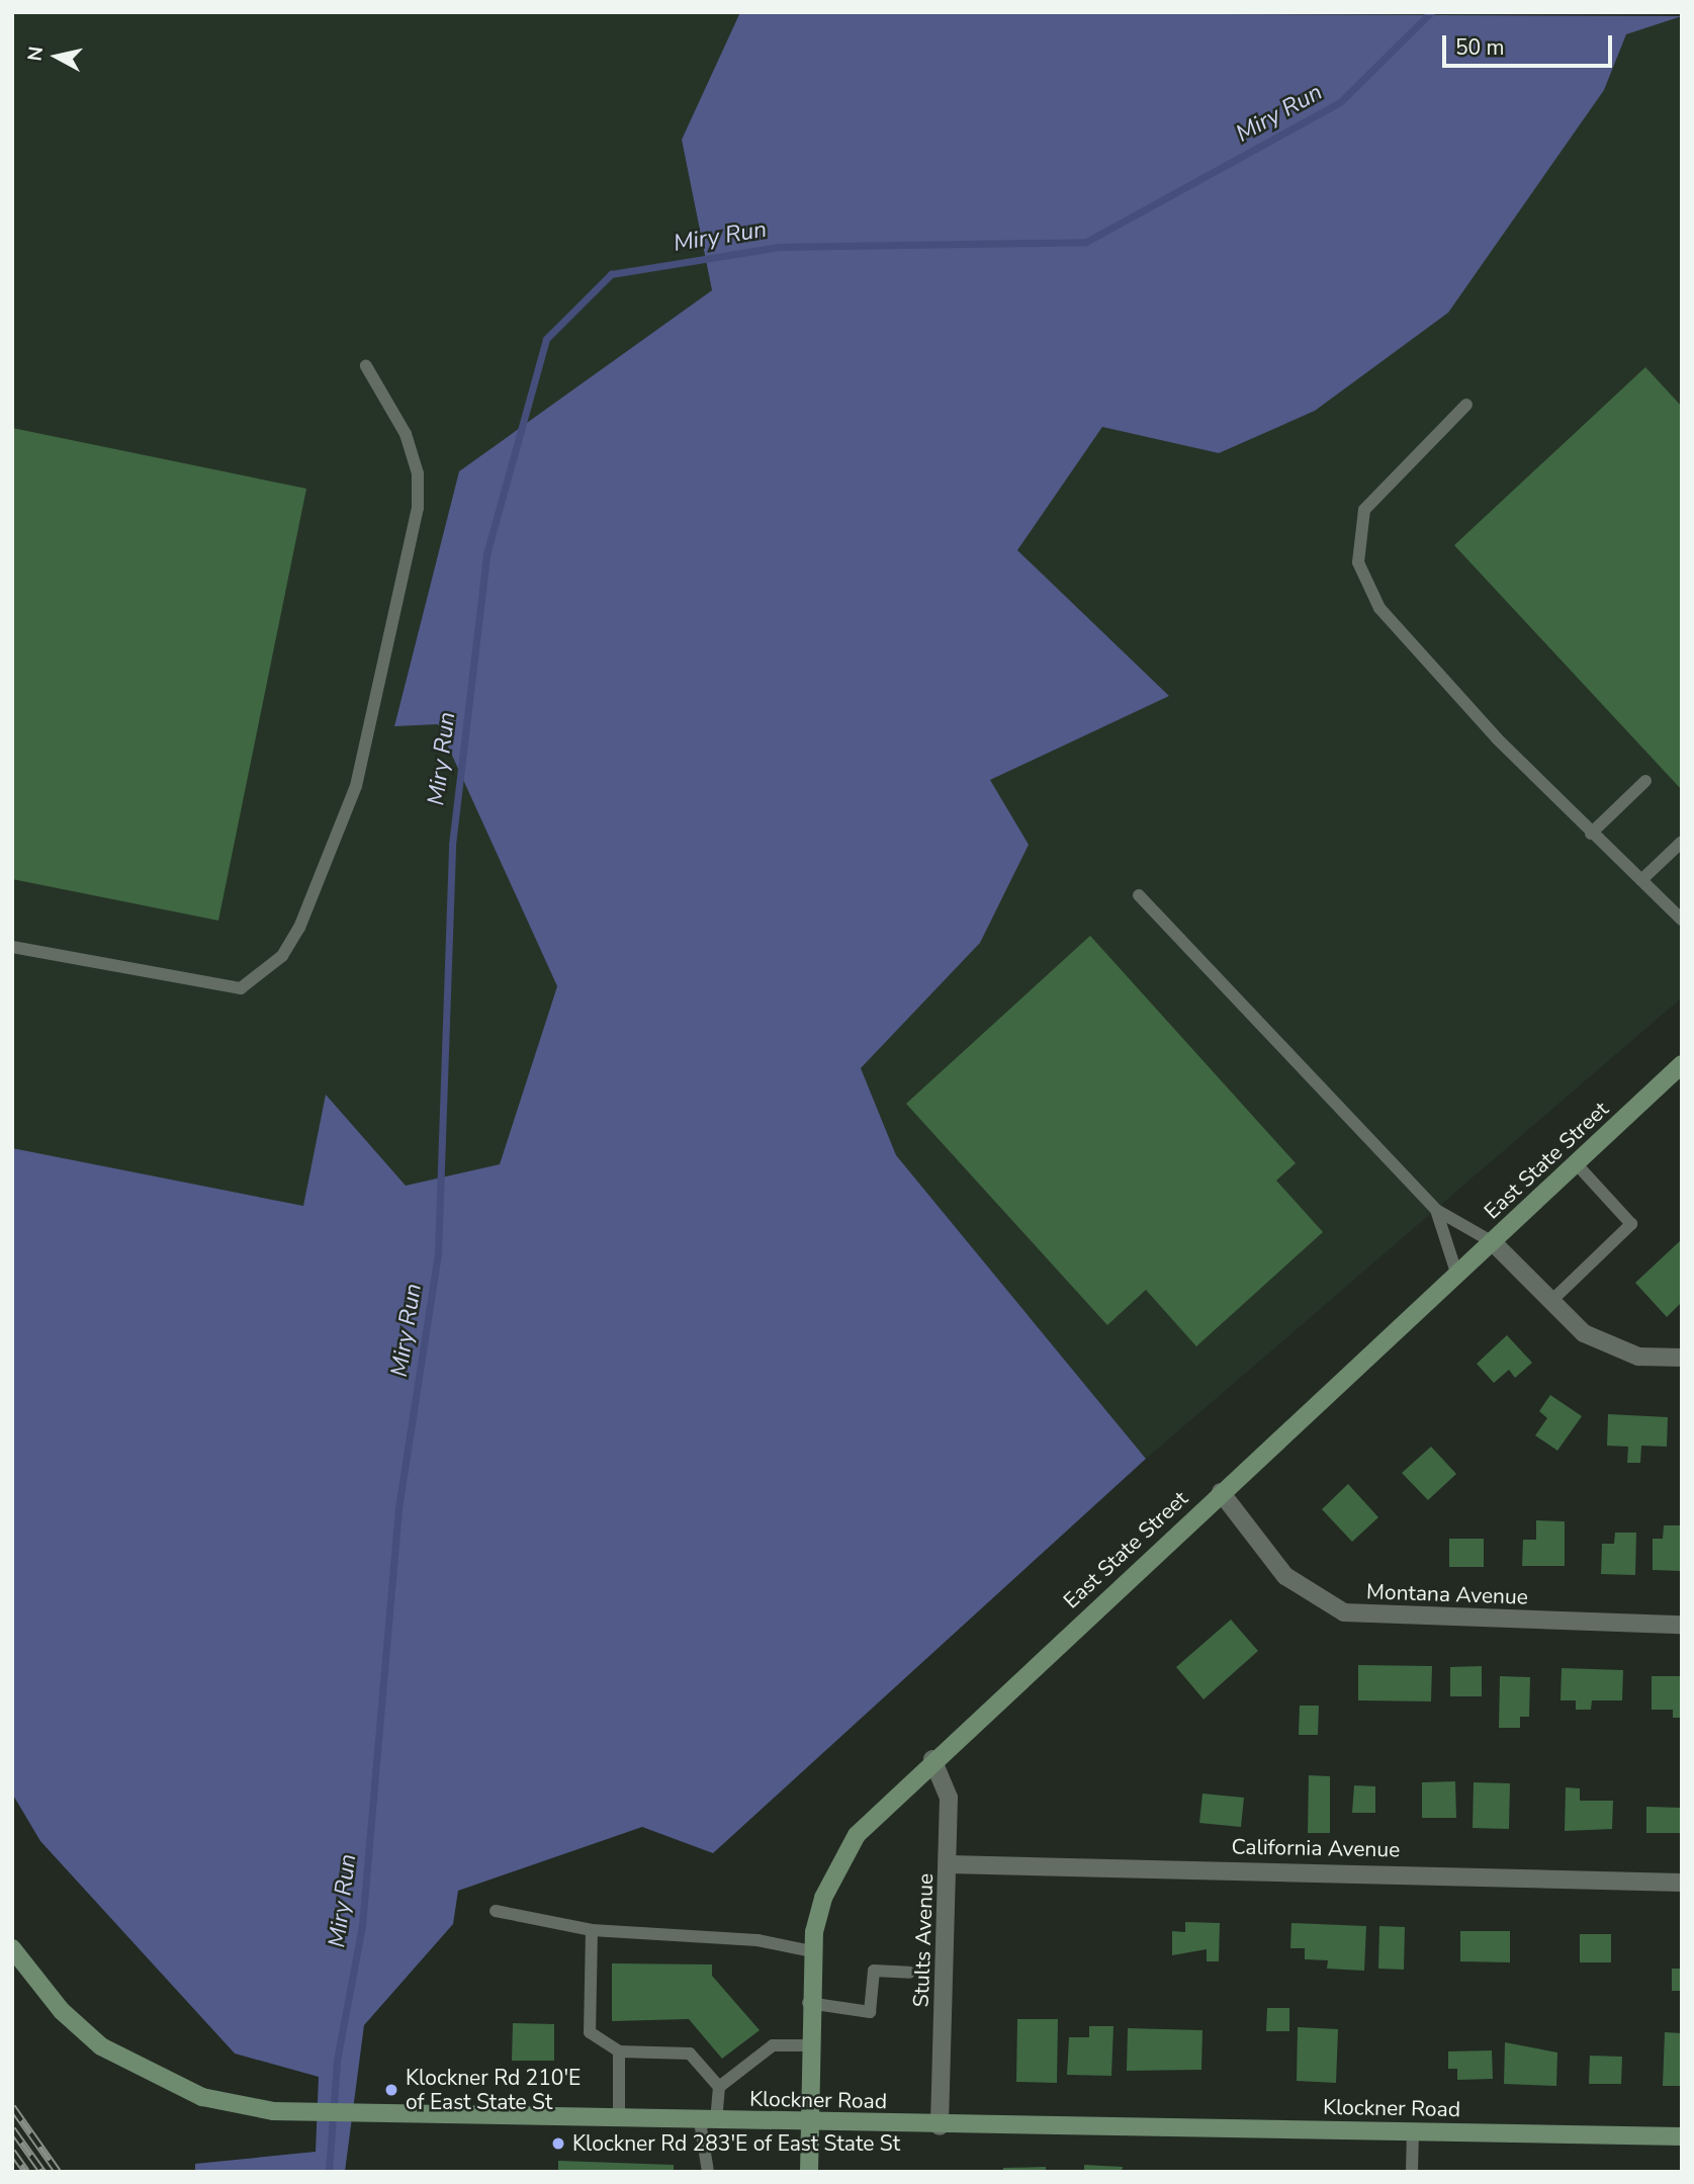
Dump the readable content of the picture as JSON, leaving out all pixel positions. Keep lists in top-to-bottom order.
{
  "streets": {
    "main road": ["East State Street", "Klockner Road"],
    "street": ["Montana Avenue", "California Avenue", "Stults Avenue"]
  },
  "crossings": [
    ["East State Street", "Montana Avenue"],
    ["East State Street", "Stults Avenue"],
    ["East State Street", "Klockner Road"],
    ["California Avenue", "Stults Avenue"],
    ["Stults Avenue", "Klockner Road"]
  ],
  "water": ["Miry Run"],
  "places": ["Klockner Rd 210'E of East State St", "Klockner Rd 283'E of East State St"],
  "scale_bar": "50 m",
  "north": "left"
}
